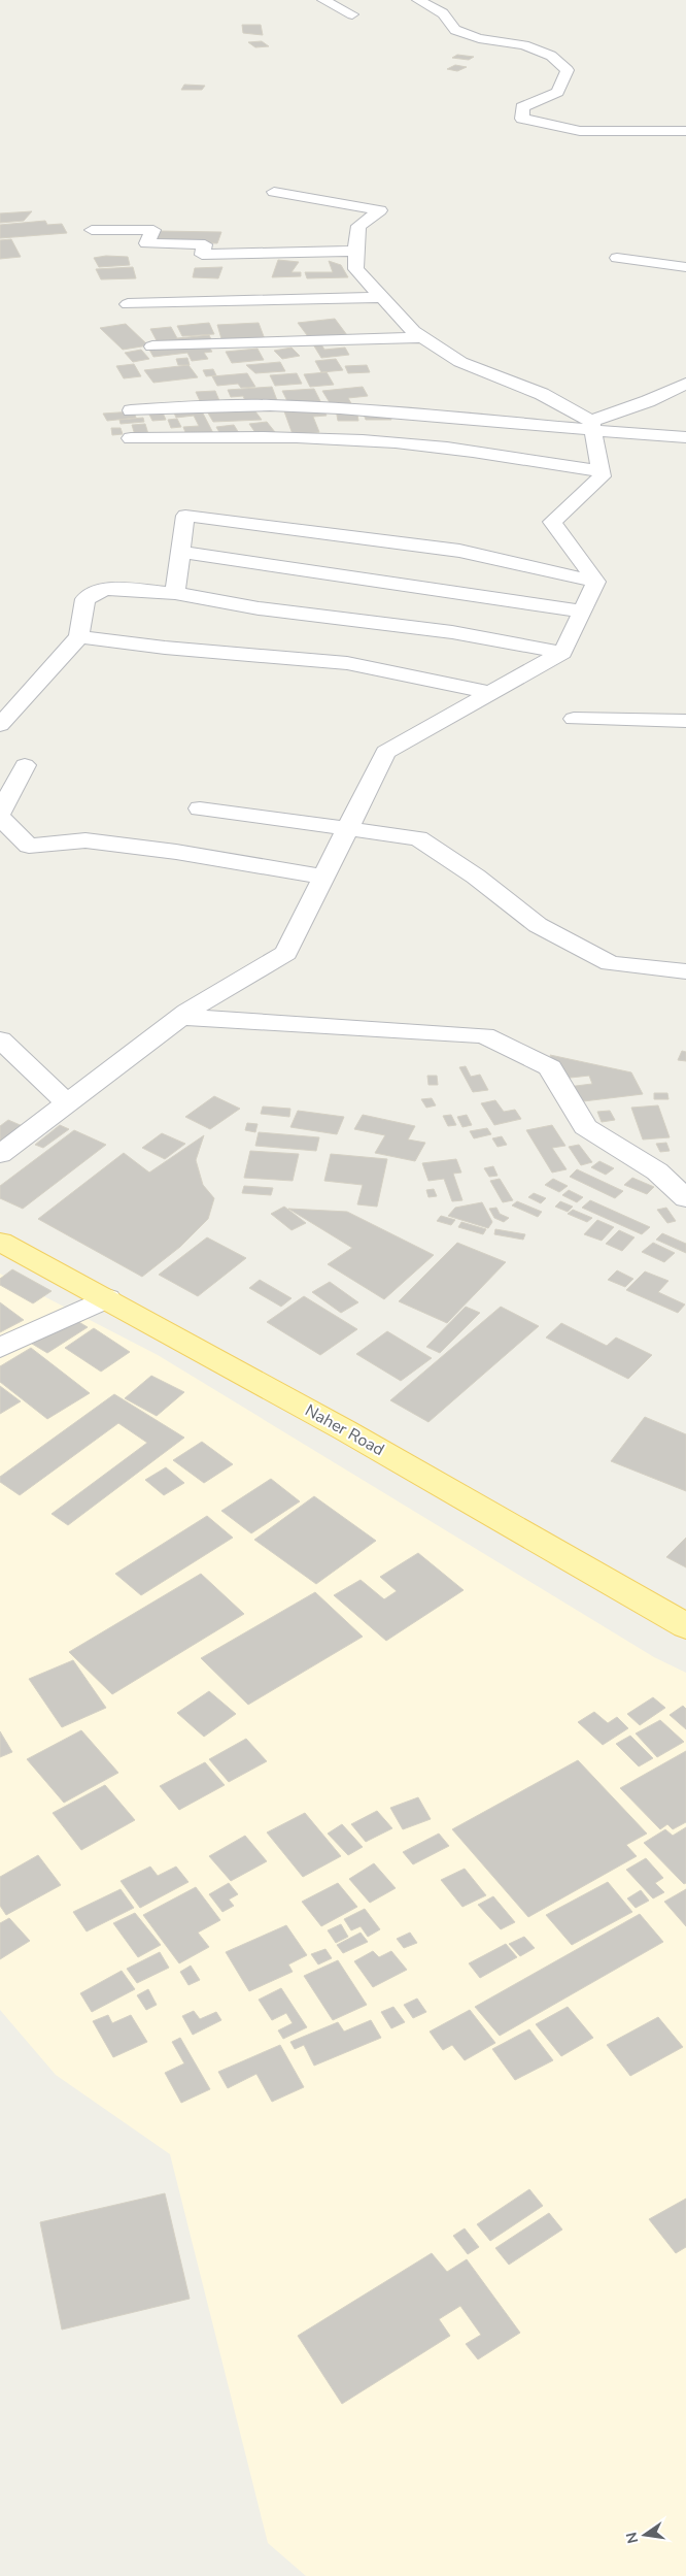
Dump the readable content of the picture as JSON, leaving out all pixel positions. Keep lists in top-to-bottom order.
{
  "streets": {
    "main road": ["Naher Road"]
  },
  "north": "left"
}
